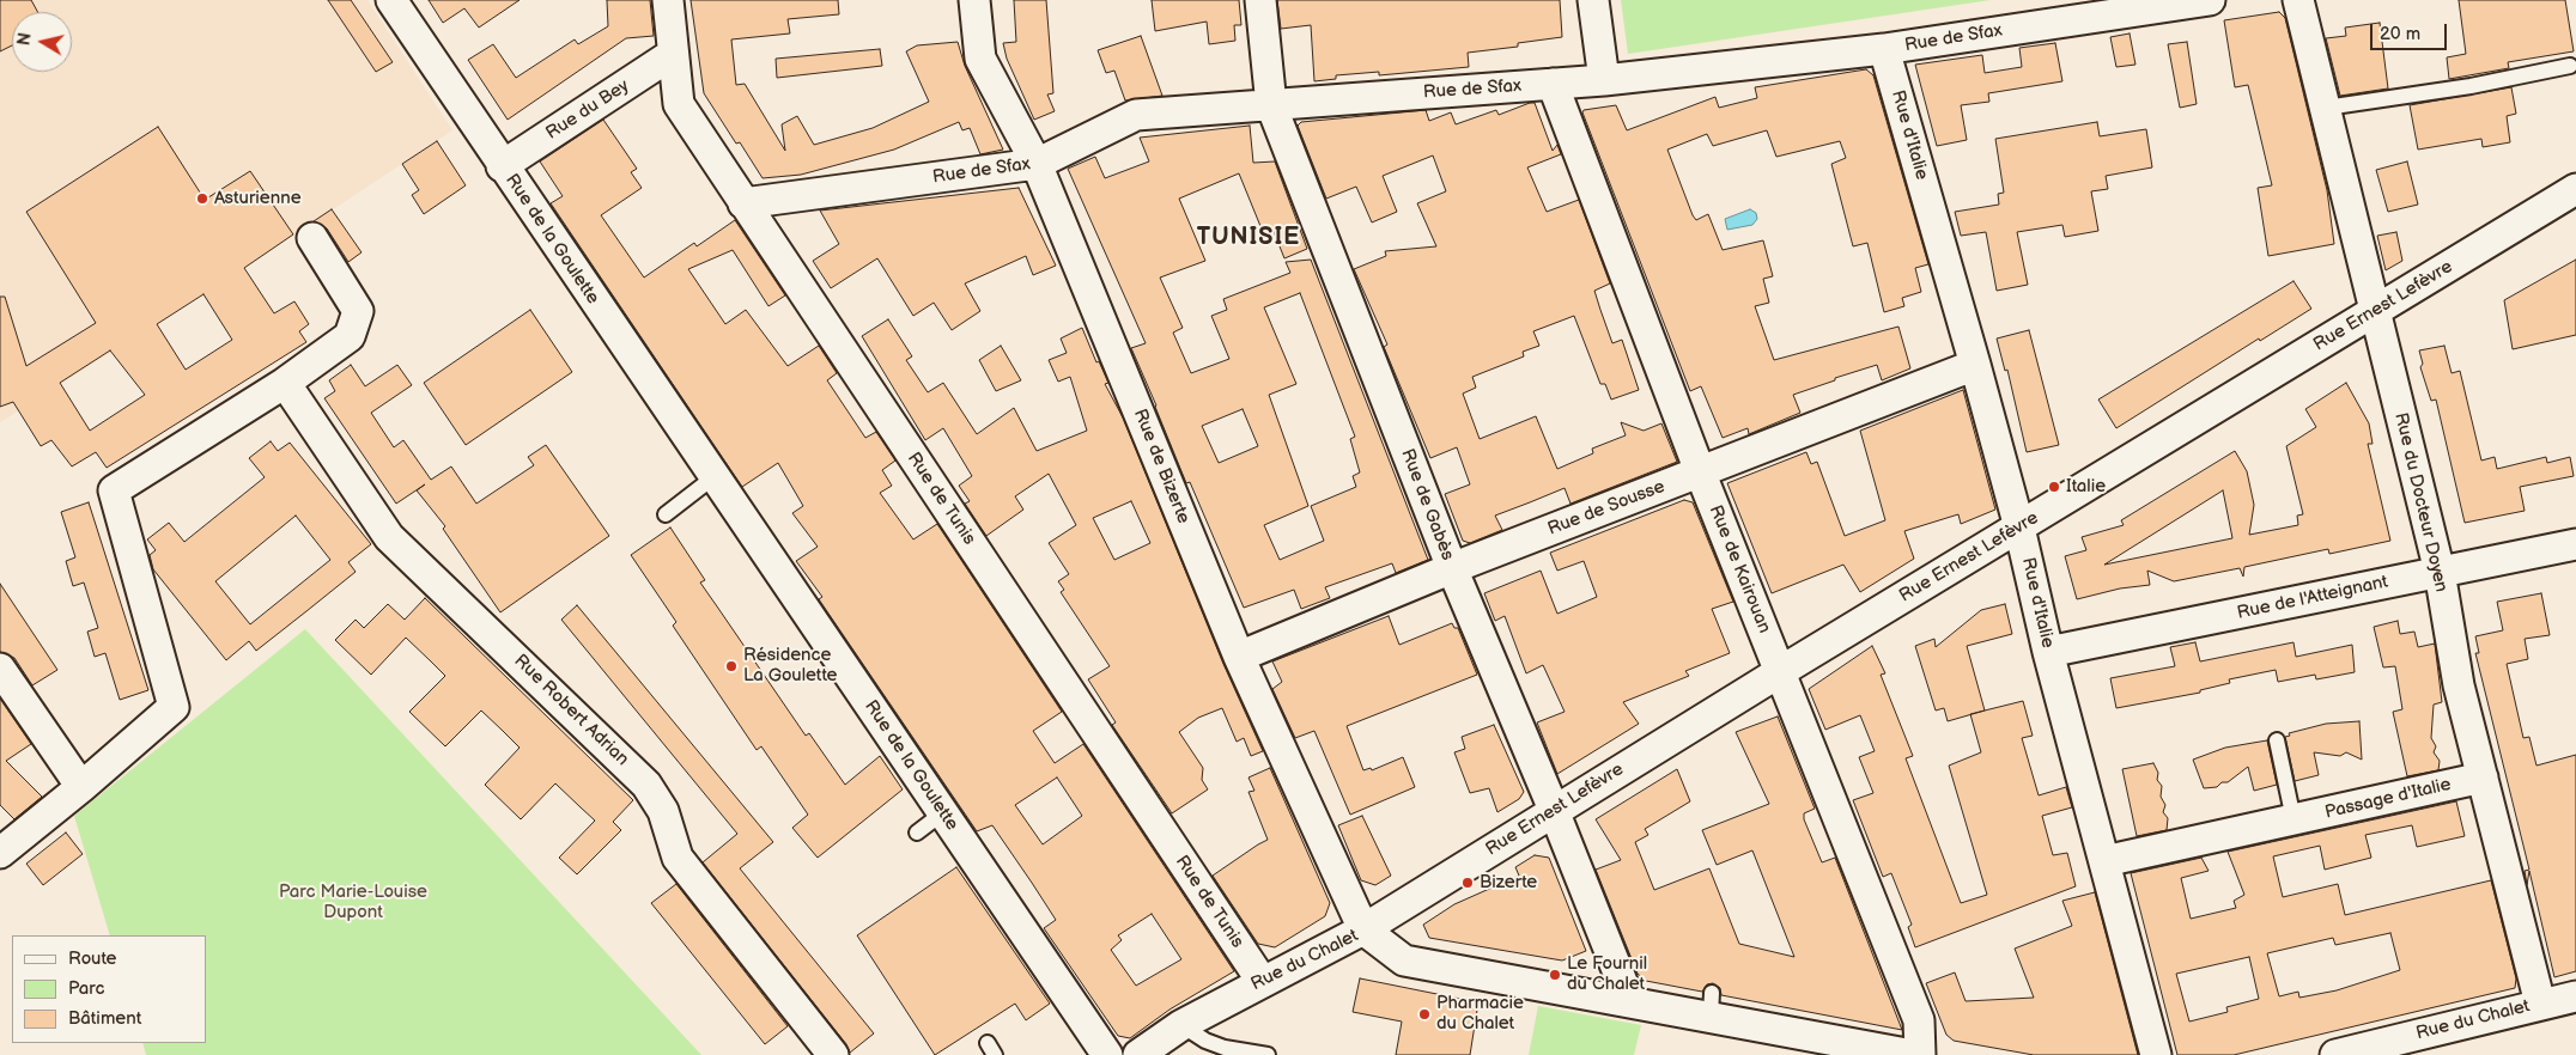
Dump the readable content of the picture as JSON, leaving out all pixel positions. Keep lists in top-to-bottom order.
{
  "streets": {
    "street": [
      "Rue de Sfax",
      "Rue du Bey",
      "Rue d'Italie",
      "Rue de la Goulette",
      "Rue Ernest Lefèvre",
      "Rue de Bizerte",
      "Rue de Tunis",
      "Rue du Docteur Doyen",
      "Rue de Gabès",
      "Rue de Sousse",
      "Rue de Kairouan",
      "Rue de l'Atteignant",
      "Rue Robert Adrian",
      "Passage d'Italie",
      "Rue du Chalet"
    ]
  },
  "crossings": [
    ["Rue de Sfax", "Rue d'Italie"],
    ["Rue de Sfax", "Rue de Bizerte"],
    ["Rue de Sfax", "Rue de Tunis"],
    ["Rue de Sfax", "Rue de Gabès"],
    ["Rue de Sfax", "Rue de Kairouan"],
    ["Rue du Bey", "Rue de la Goulette"],
    ["Rue du Bey", "Rue de Tunis"],
    ["Rue d'Italie", "Rue Ernest Lefèvre"],
    ["Rue d'Italie", "Rue de Sousse"],
    ["Rue d'Italie", "Rue de l'Atteignant"],
    ["Rue d'Italie", "Passage d'Italie"],
    ["Rue Ernest Lefèvre", "Rue de Bizerte"],
    ["Rue Ernest Lefèvre", "Rue du Docteur Doyen"],
    ["Rue Ernest Lefèvre", "Rue de Gabès"],
    ["Rue Ernest Lefèvre", "Rue de Kairouan"],
    ["Rue Ernest Lefèvre", "Rue du Chalet"],
    ["Rue de Bizerte", "Rue de Sousse"],
    ["Rue de Bizerte", "Rue du Chalet"],
    ["Rue de Tunis", "Rue du Chalet"],
    ["Rue du Docteur Doyen", "Rue de l'Atteignant"],
    ["Rue du Docteur Doyen", "Passage d'Italie"],
    ["Rue du Docteur Doyen", "Rue du Chalet"],
    ["Rue de Gabès", "Rue de Sousse"],
    ["Rue de Gabès", "Rue du Chalet"],
    ["Rue de Sousse", "Rue de Kairouan"]
  ],
  "districts": ["TUNISIE"],
  "parks": ["Parc Marie-Louise Dupont"],
  "places": [
    "Asturienne",
    "Italie",
    "Résidence La Goulette",
    "Bizerte",
    "Le Fournil du Chalet",
    "Pharmacie du Chalet"
  ],
  "legend": ["Route", "Parc", "Bâtiment"],
  "scale_bar": "20 m",
  "north": "left"
}
